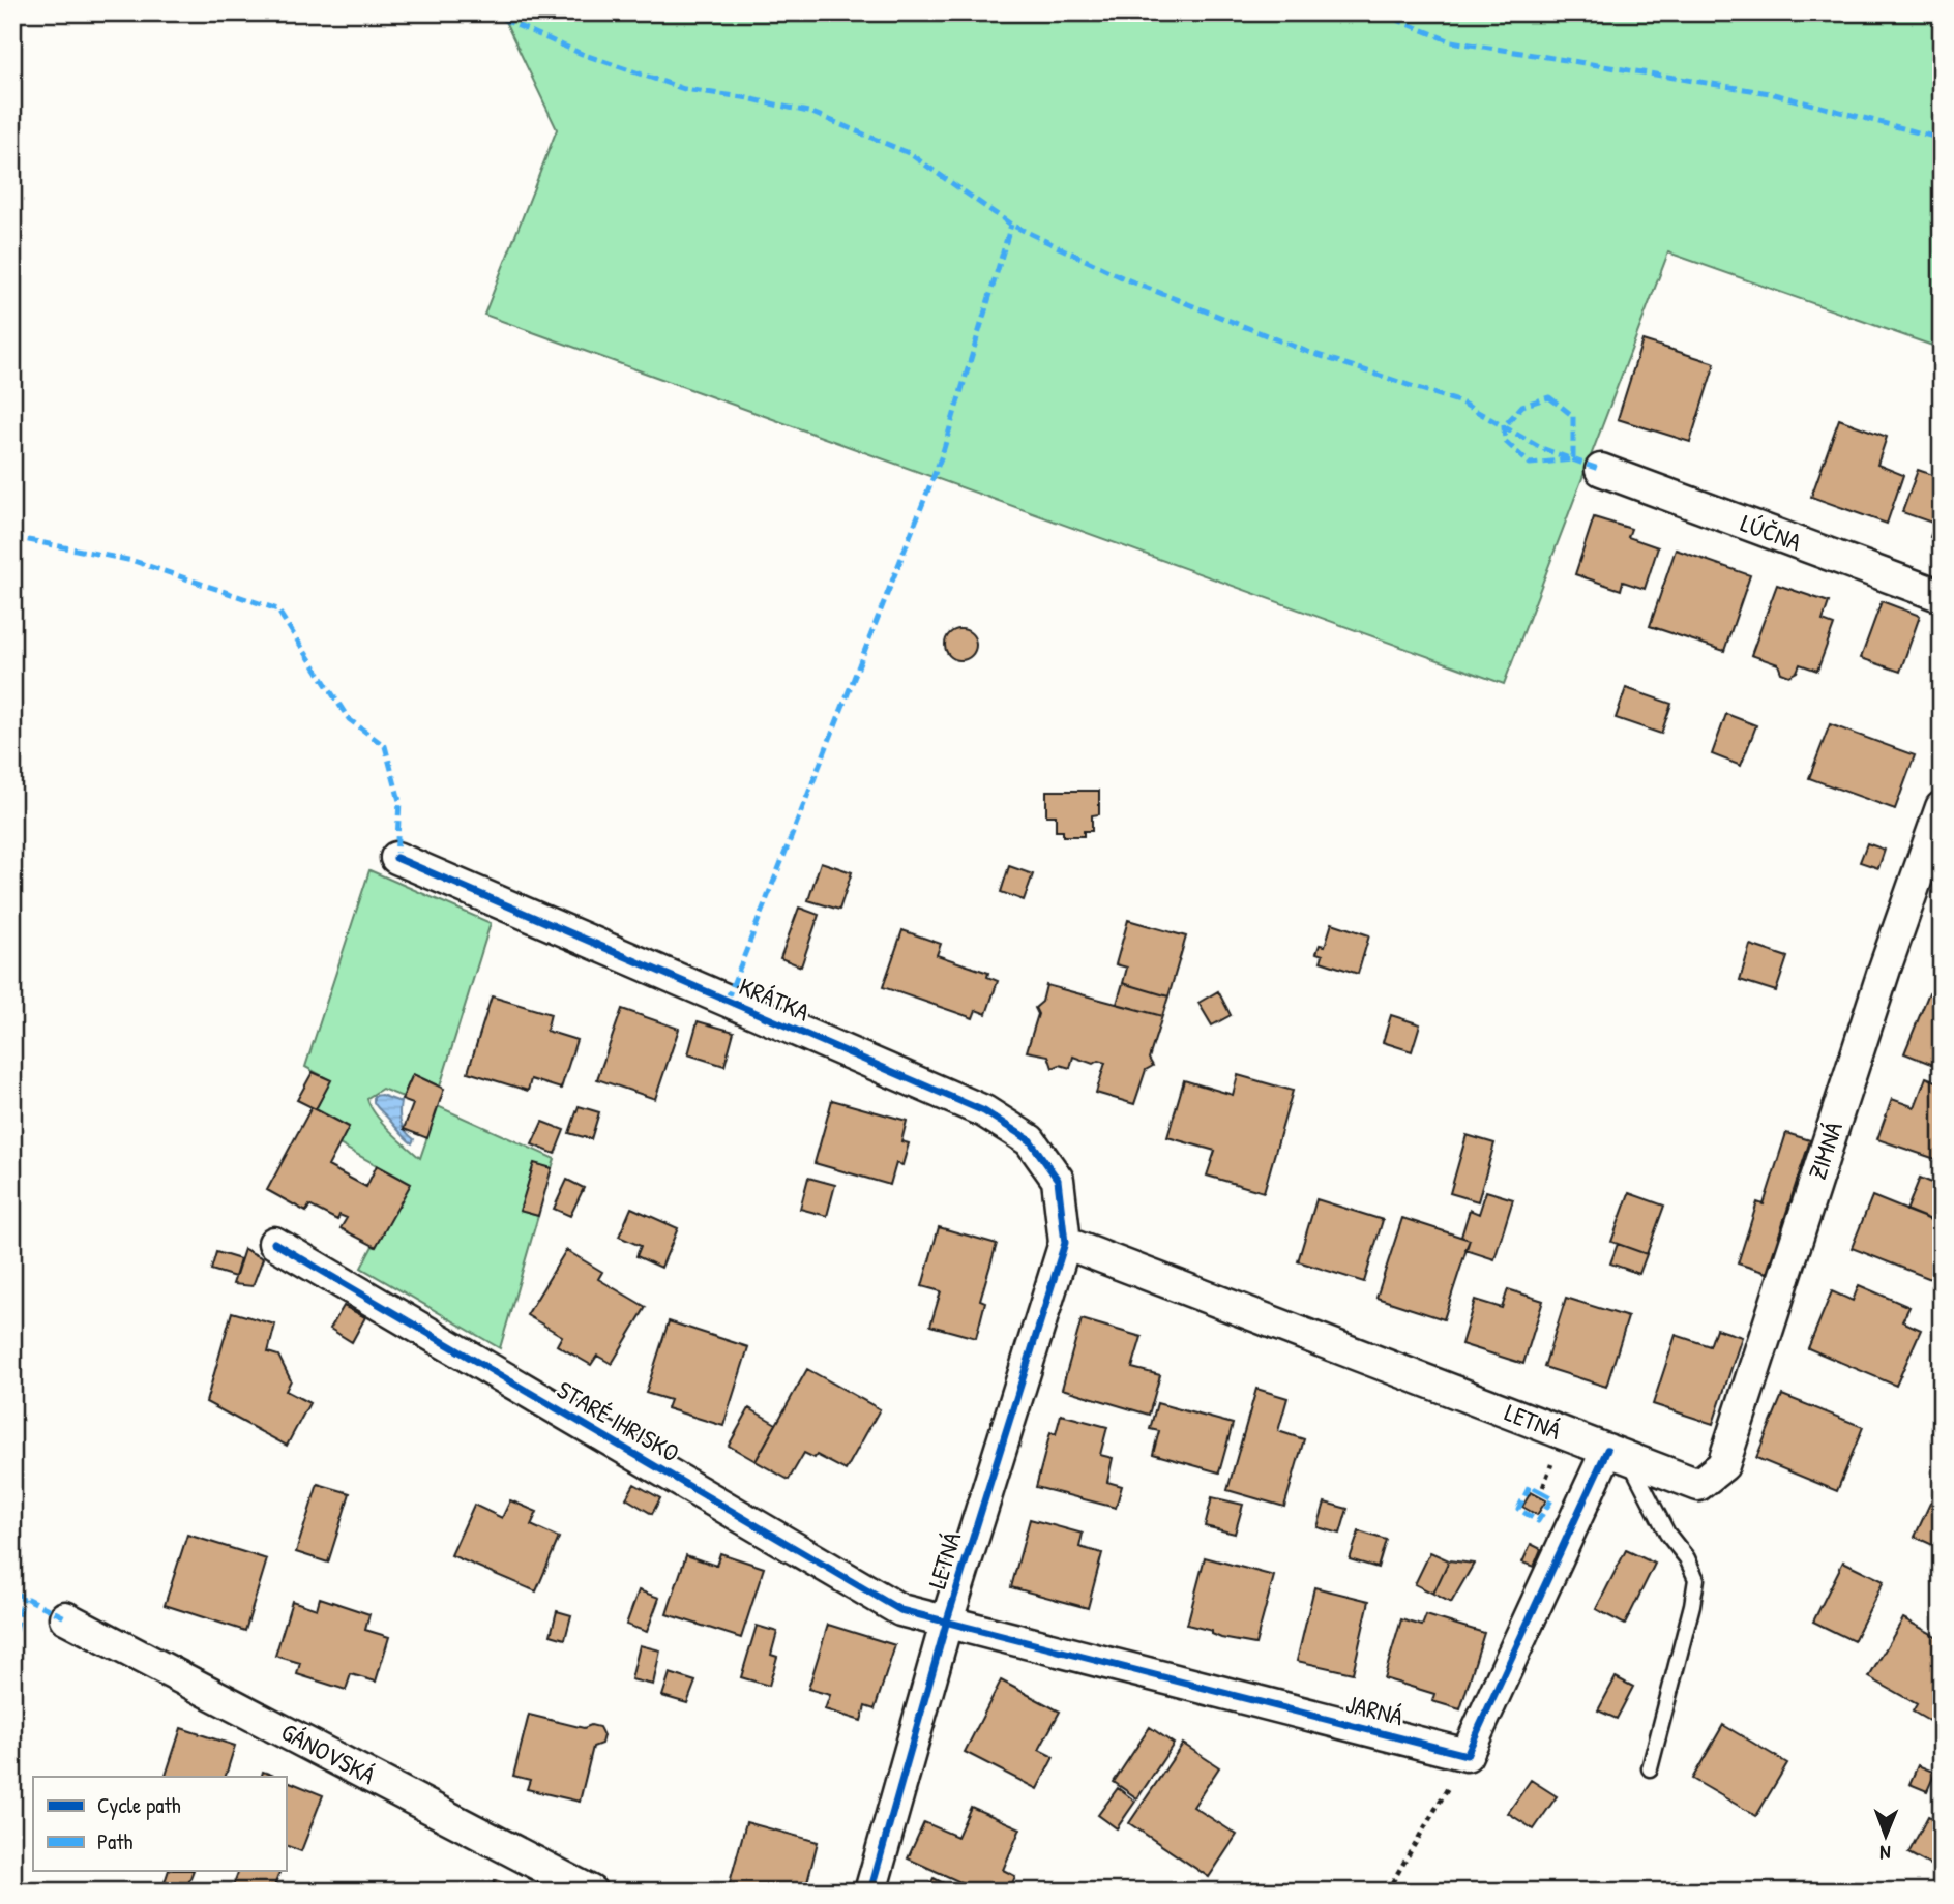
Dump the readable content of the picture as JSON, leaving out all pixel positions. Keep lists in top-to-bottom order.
{
  "streets": {
    "street": [
      "LÚČNA",
      "KRÁTKA",
      "ZIMNÁ",
      "STARÉ IHRISKO",
      "LETNÁ",
      "JARNÁ",
      "GÁNOVSKÁ"
    ]
  },
  "crossings": [
    ["KRÁTKA", "LETNÁ"],
    ["ZIMNÁ", "LETNÁ"],
    ["STARÉ IHRISKO", "LETNÁ"],
    ["STARÉ IHRISKO", "JARNÁ"],
    ["LETNÁ", "JARNÁ"]
  ],
  "legend": ["Cycle path", "Path"],
  "north": "bottom"
}
